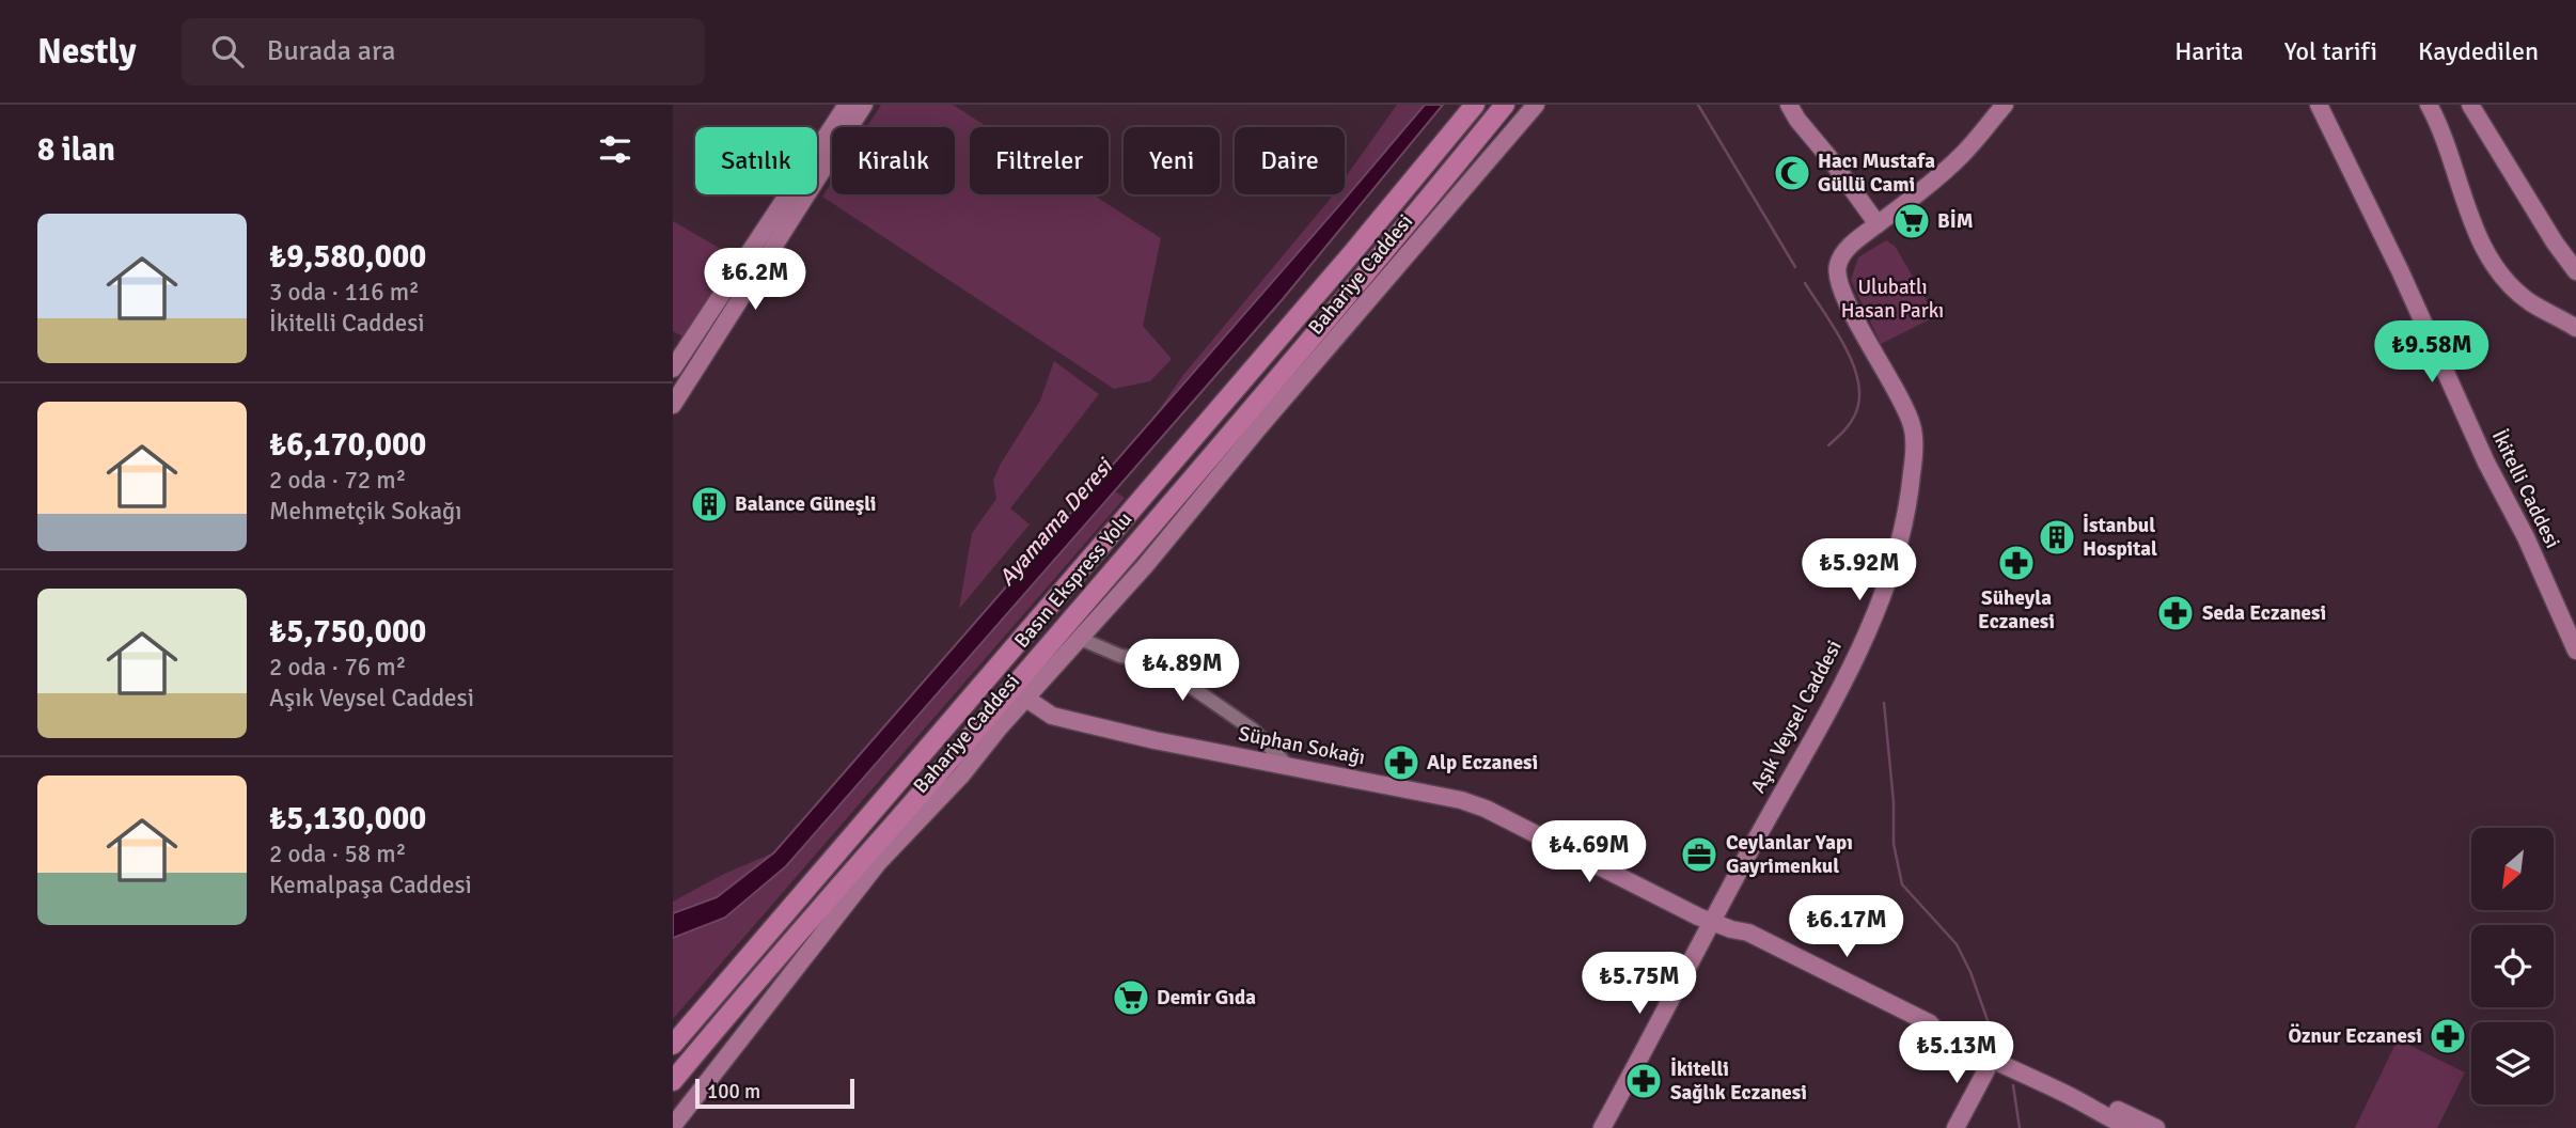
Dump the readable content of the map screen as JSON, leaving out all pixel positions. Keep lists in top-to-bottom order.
{
  "streets": {
    "highway": ["Basın Ekspress Yolu"],
    "main road": [
      "Bahariye Caddesi",
      "İkitelli Caddesi",
      "Aşık Veysel Caddesi",
      "Süphan Sokağı"
    ]
  },
  "crossings": [
    ["Bahariye Caddesi", "Süphan Sokağı"],
    ["Aşık Veysel Caddesi", "Süphan Sokağı"]
  ],
  "water": ["Ayamama Deresi"],
  "parks": ["Ulubatlı Hasan Parkı"],
  "places": {
    "mosque": ["Hacı Mustafa Güllü Cami"],
    "supermarket": ["BİM", "Demir Gıda"],
    "building": ["Balance Güneşli", "İstanbul Hospital"],
    "pharmacy": [
      "Süheyla Eczanesi",
      "Seda Eczanesi",
      "Alp Eczanesi",
      "Öznur Eczanesi",
      "İkitelli Sağlık Eczanesi"
    ],
    "office": ["Ceylanlar Yapı Gayrimenkul"]
  },
  "scale_bar": "100 m",
  "north": "bottom left",
  "page": {
    "header": "Nestly",
    "search": "Burada ara",
    "nav": ["Harita", "Yol tarifi", "Kaydedilen"],
    "heading": "8 ilan",
    "chip": [
      "Satılık",
      "Kiralık",
      "Filtreler",
      "Yeni",
      "Daire"
    ],
    "list": [
      {
        "name": "₺9,580,000",
        "note": "3 oda · 116 m² · İkitelli Caddesi"
      },
      {
        "name": "₺6,170,000",
        "note": "2 oda · 72 m² · Mehmetçik Sokağı"
      },
      {
        "name": "₺5,750,000",
        "note": "2 oda · 76 m² · Aşık Veysel Caddesi"
      },
      {
        "name": "₺5,130,000",
        "note": "2 oda · 58 m² · Kemalpaşa Caddesi"
      }
    ],
    "price": [
      "₺6.2M",
      "₺9.58M",
      "₺5.92M",
      "₺4.89M",
      "₺4.69M",
      "₺6.17M",
      "₺5.75M",
      "₺5.13M"
    ],
    "scale": "100 m"
  }
}
